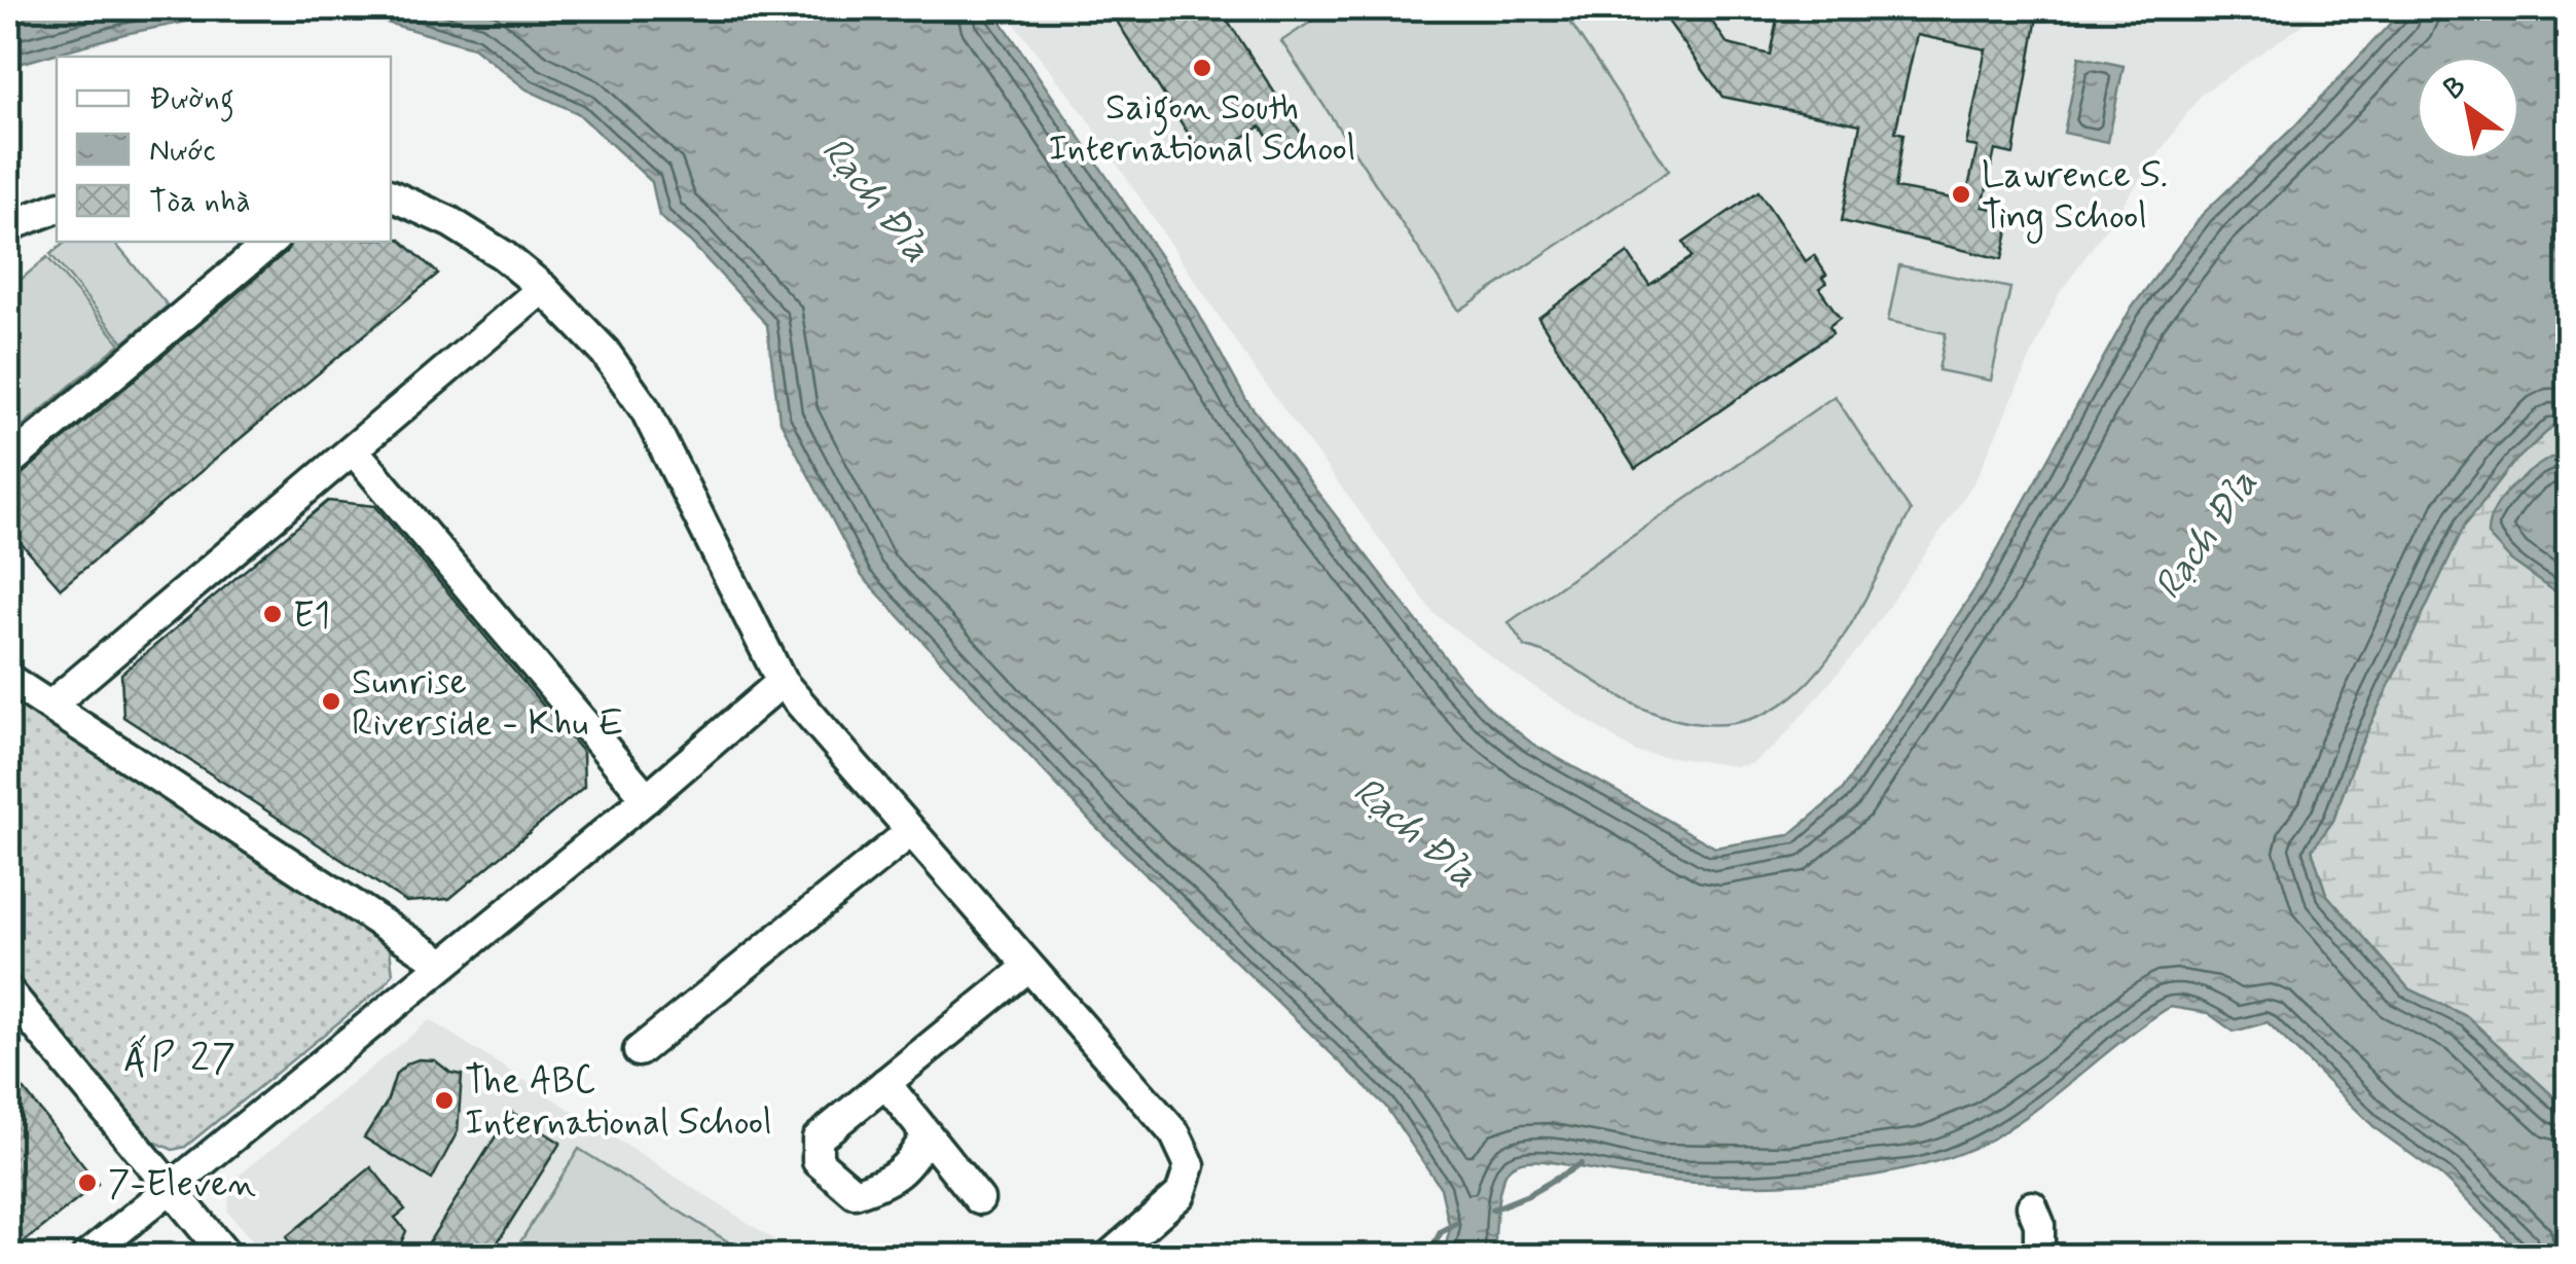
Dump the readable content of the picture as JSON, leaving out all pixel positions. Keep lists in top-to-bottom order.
{
  "districts": ["ẤP 27"],
  "water": ["Rạch Đỉa"],
  "places": [
    "Saigon South International School",
    "Lawrence S. Ting School",
    "E1",
    "Sunrise Riverside - Khu E",
    "The ABC International School",
    "7-Eleven"
  ],
  "legend": ["Đường", "Nước", "Tòa nhà"],
  "north": "top left"
}
